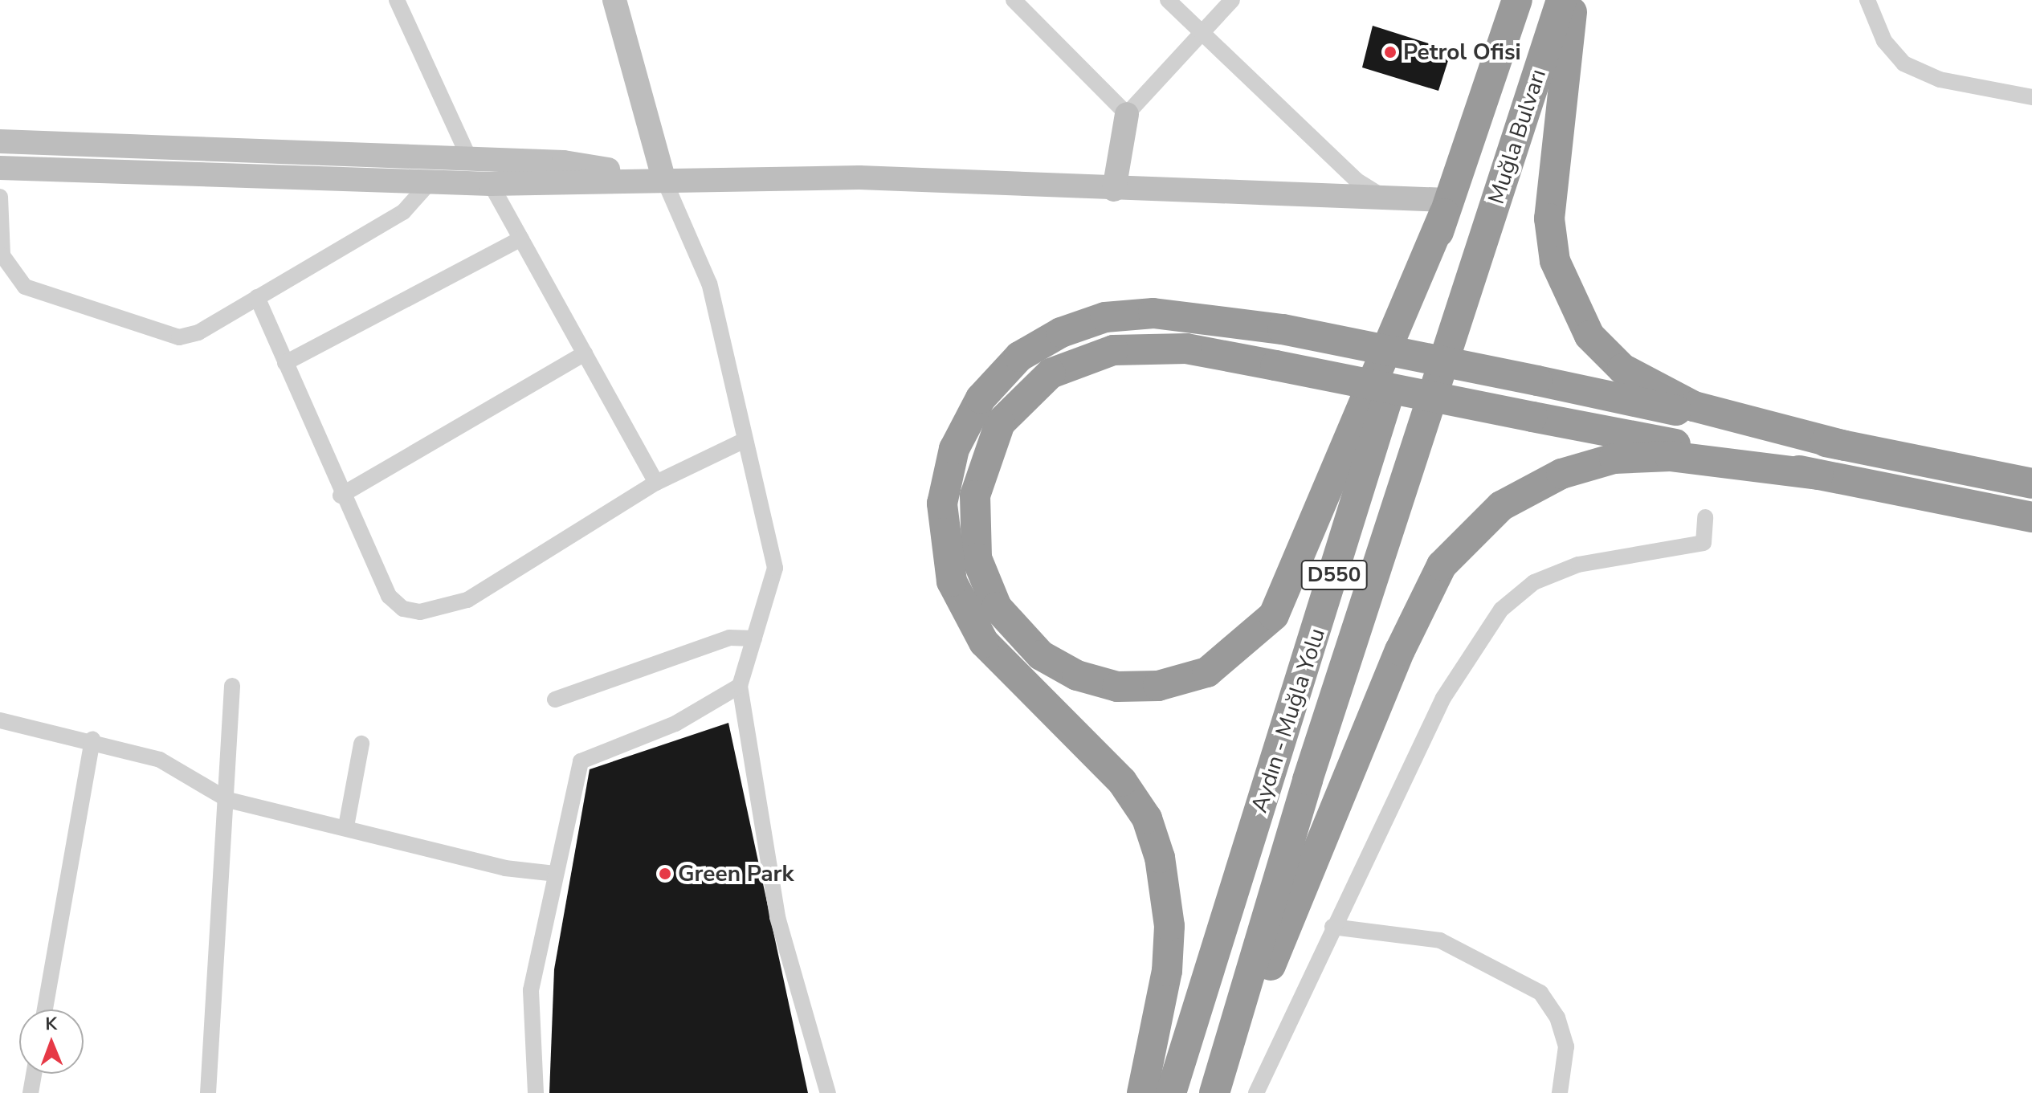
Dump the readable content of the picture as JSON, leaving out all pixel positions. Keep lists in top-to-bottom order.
{
  "streets": {
    "highway": ["Muğla Bulvarı", "D550", "Aydın - Muğla Yolu"]
  },
  "crossings": [
    ["Muğla Bulvarı", "Aydın - Muğla Yolu"]
  ],
  "places": ["Petrol Ofisi", "Green Park"],
  "north": "top"
}
